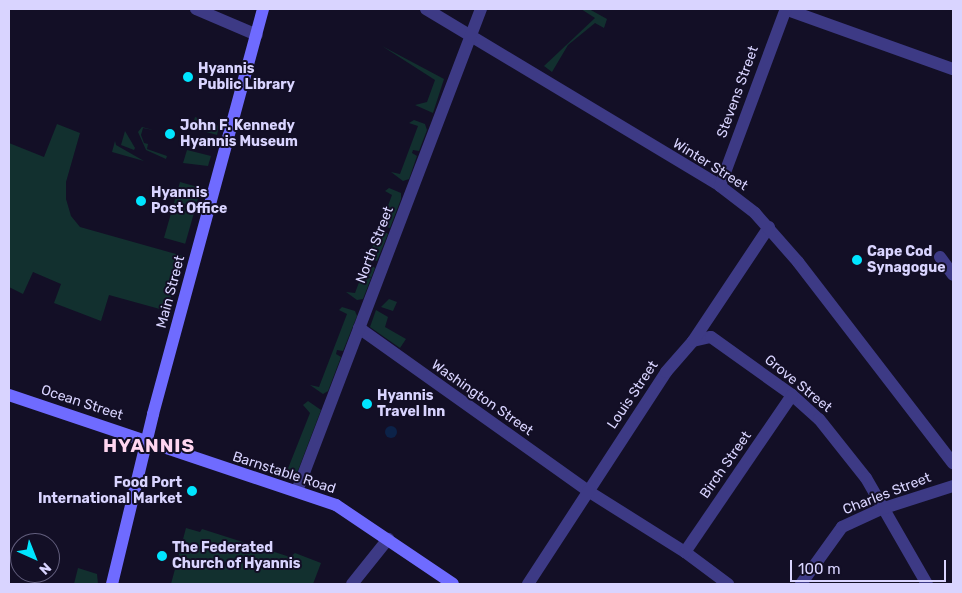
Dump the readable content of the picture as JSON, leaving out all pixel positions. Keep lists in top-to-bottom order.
{
  "streets": {
    "main road": ["Main Street", "Ocean Street", "Barnstable Road"],
    "street": [
      "Stevens Street",
      "Winter Street",
      "North Street",
      "Grove Street",
      "Louis Street",
      "Washington Street",
      "Birch Street",
      "Charles Street"
    ]
  },
  "crossings": [
    ["Stevens Street", "Winter Street"],
    ["Winter Street", "North Street"],
    ["Winter Street", "Louis Street"],
    ["North Street", "Washington Street"],
    ["North Street", "Barnstable Road"],
    ["Main Street", "Ocean Street"],
    ["Main Street", "Barnstable Road"],
    ["Grove Street", "Louis Street"],
    ["Grove Street", "Birch Street"],
    ["Grove Street", "Charles Street"],
    ["Louis Street", "Washington Street"],
    ["Washington Street", "Birch Street"],
    ["Ocean Street", "Barnstable Road"]
  ],
  "districts": ["HYANNIS"],
  "places": [
    "Hyannis Public Library",
    "John F. Kennedy Hyannis Museum",
    "Hyannis Post Office",
    "Cape Cod Synagogue",
    "Hyannis Travel Inn",
    "Food Port International Market",
    "The Federated Church of Hyannis"
  ],
  "scale_bar": "100 m",
  "north": "bottom right"
}
